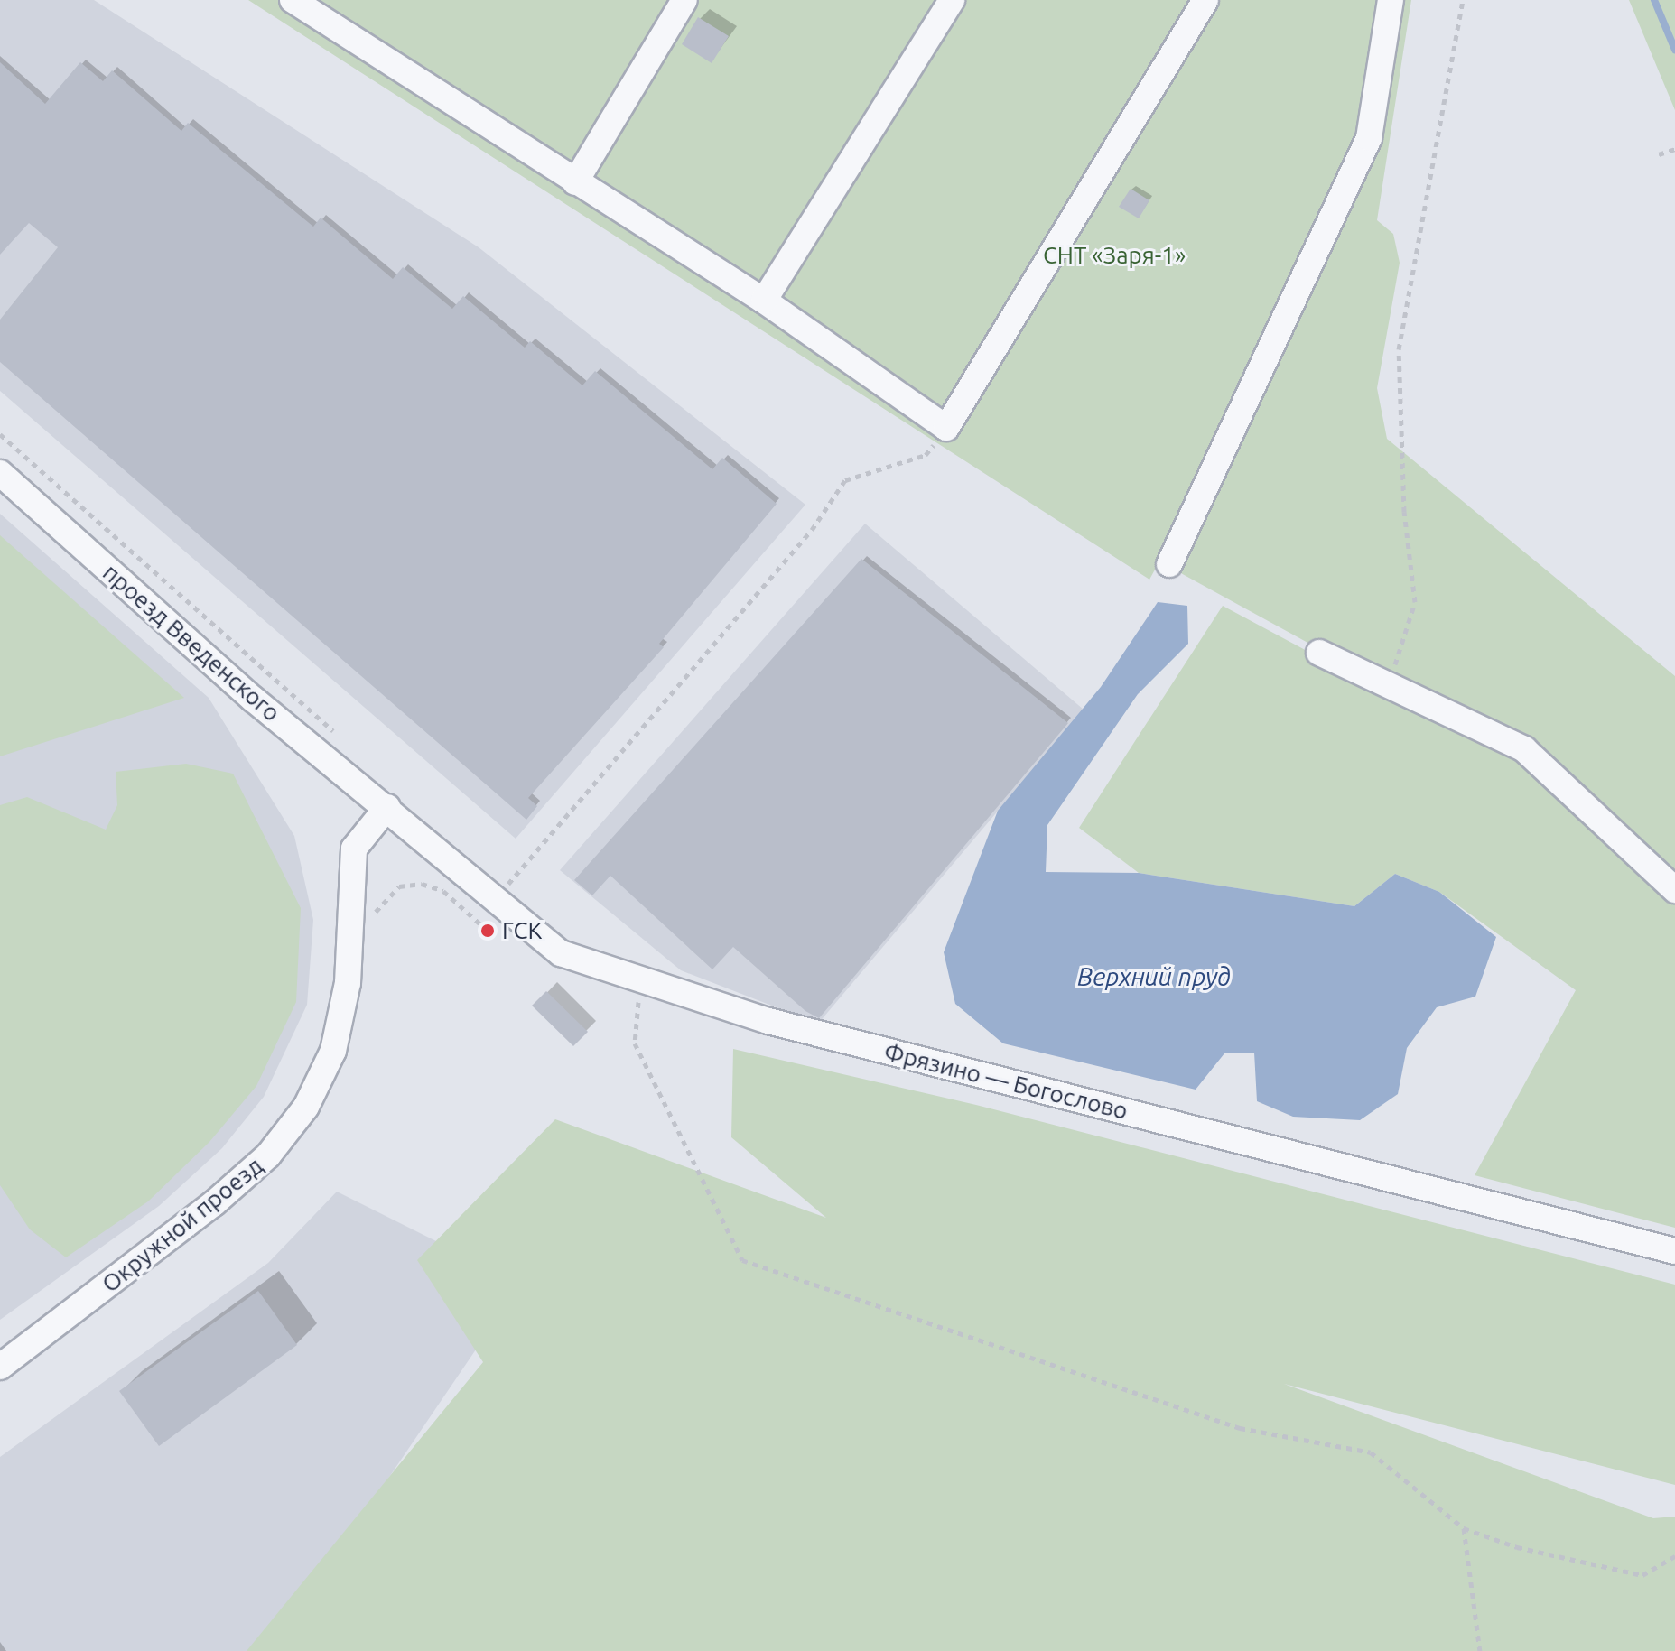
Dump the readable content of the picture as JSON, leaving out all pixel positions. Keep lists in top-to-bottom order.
{
  "streets": {
    "street": ["проезд Введенского", "Фрязино — Богослово", "Окружной проезд"]
  },
  "crossings": [
    ["проезд Введенского", "Фрязино — Богослово"],
    ["проезд Введенского", "Окружной проезд"],
    ["Фрязино — Богослово", "Окружной проезд"]
  ],
  "water": ["Верхний пруд"],
  "parks": ["СНТ «Заря-1»"],
  "places": ["ГСК"]
}
